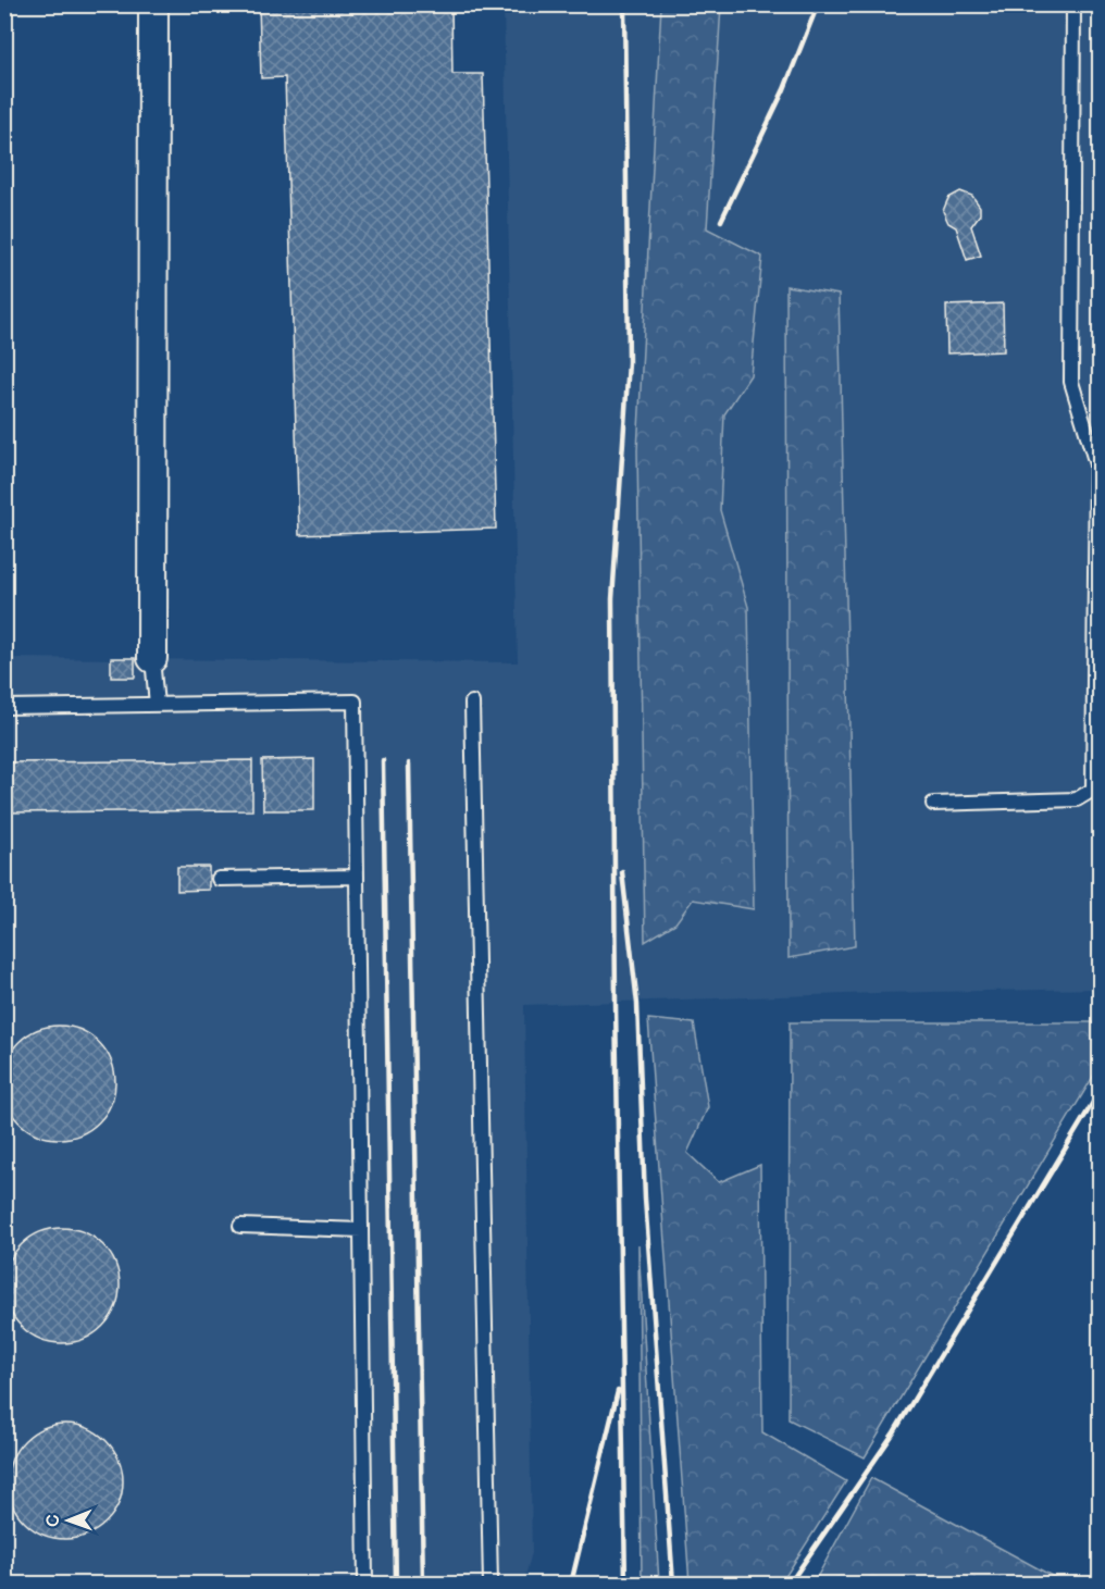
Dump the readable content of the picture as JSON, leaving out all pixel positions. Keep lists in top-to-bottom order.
{
  "north": "left"
}
